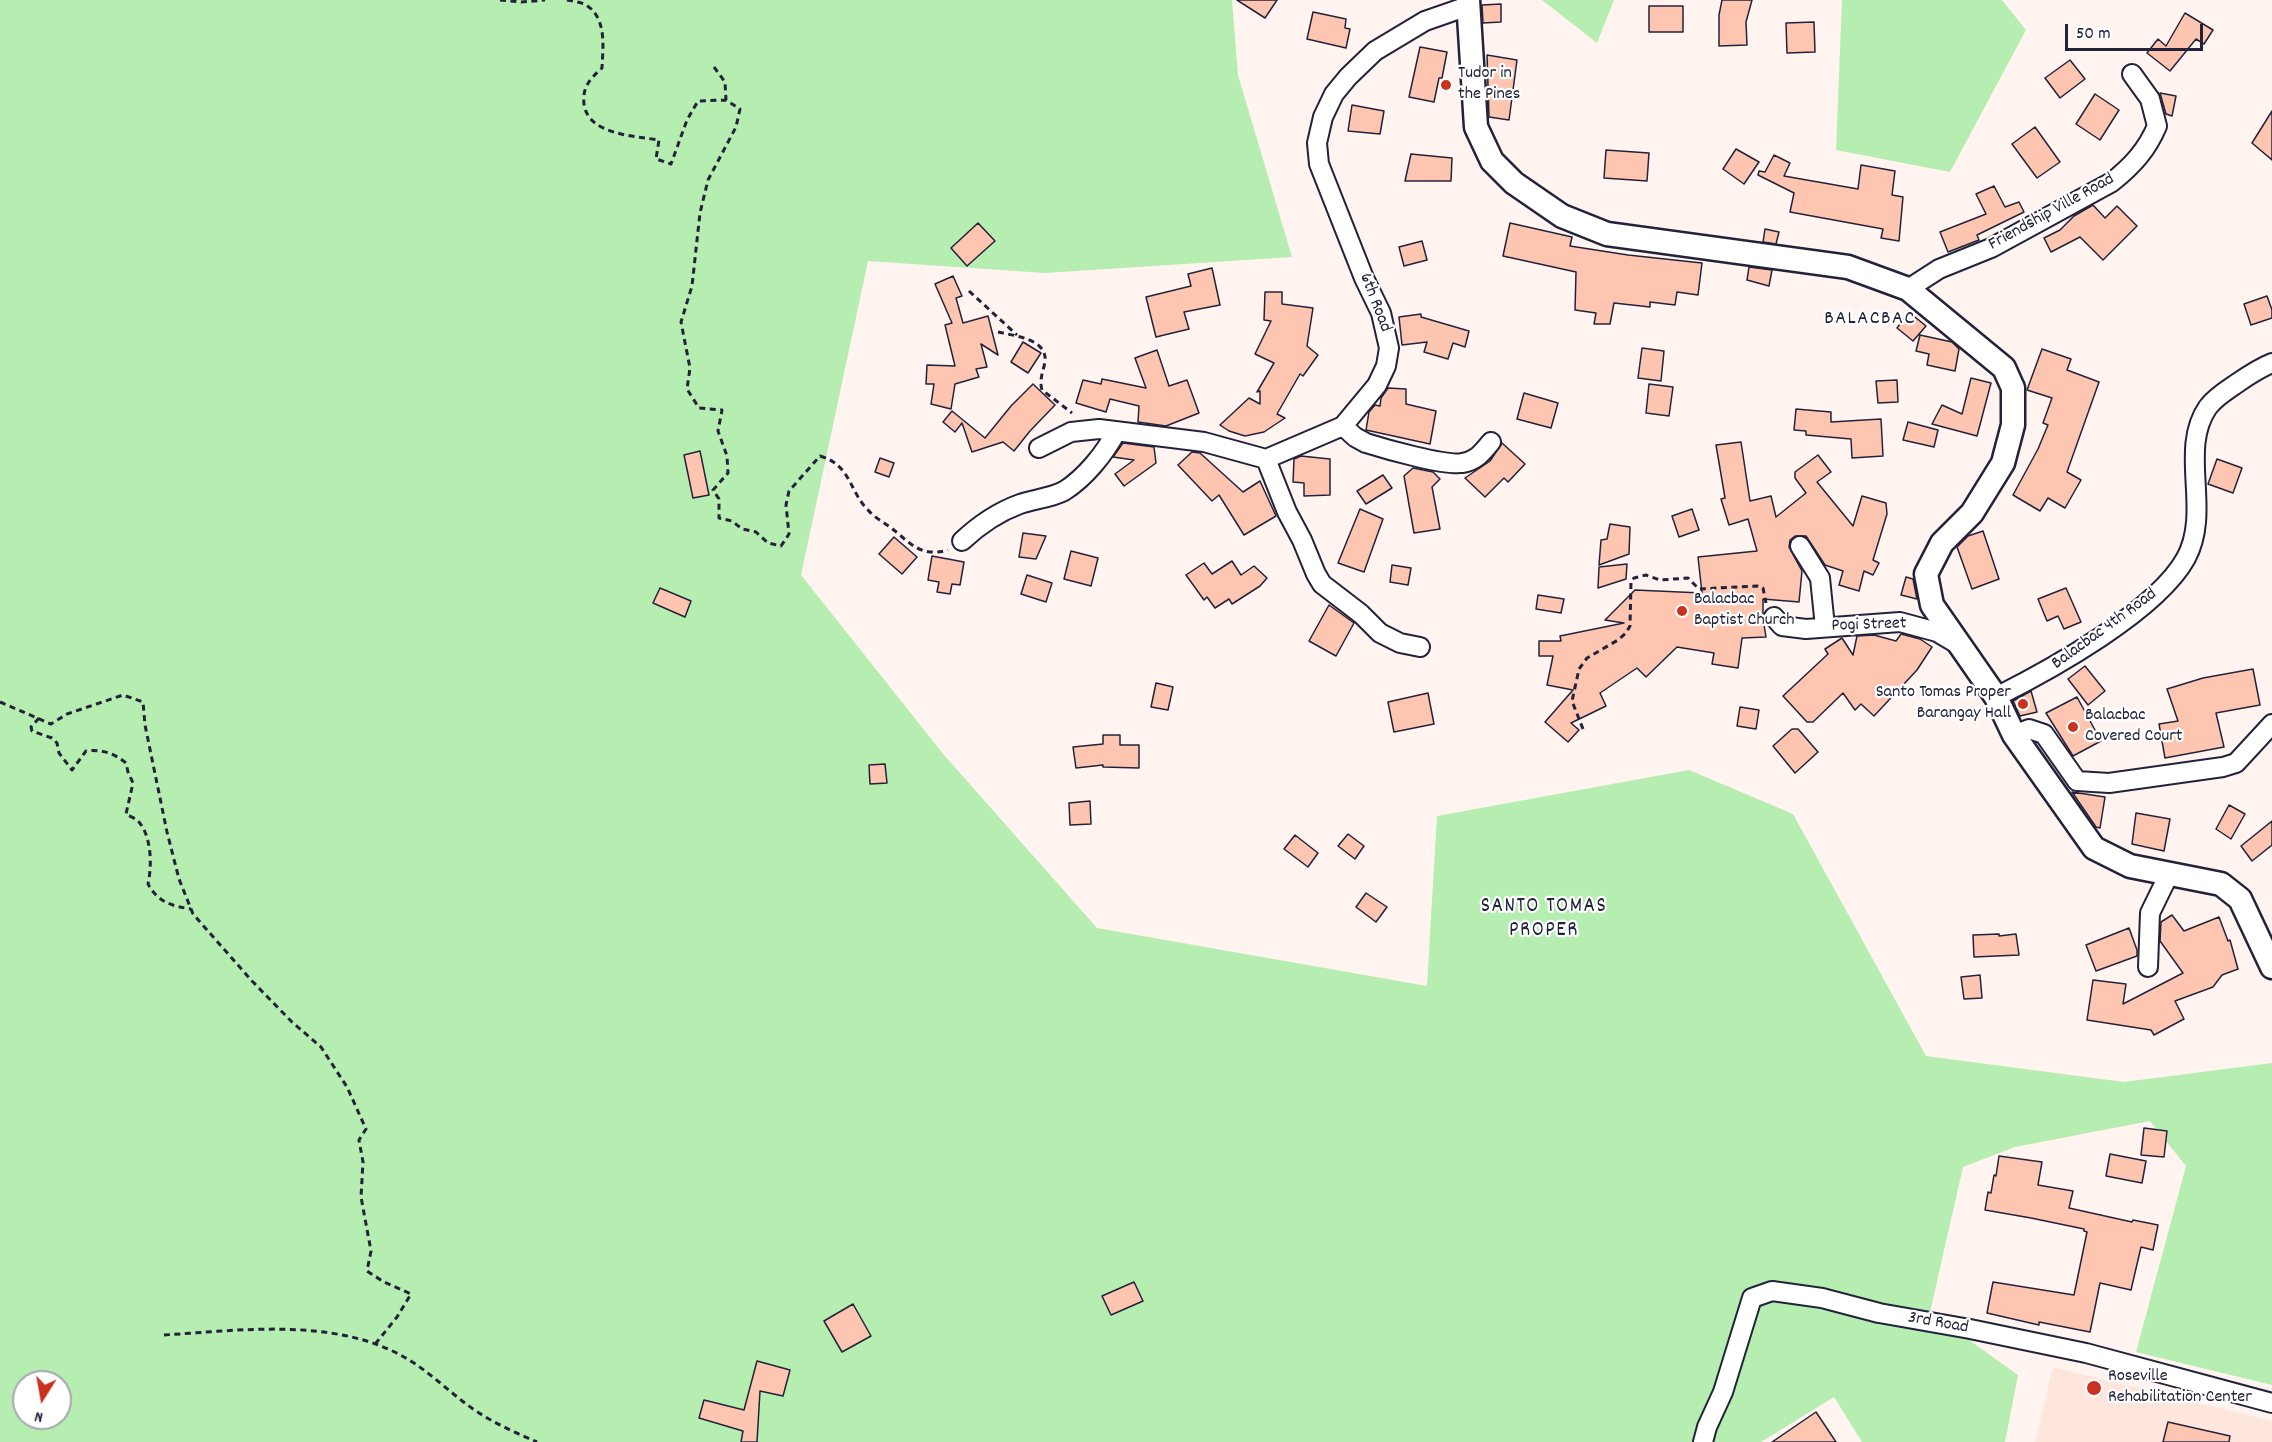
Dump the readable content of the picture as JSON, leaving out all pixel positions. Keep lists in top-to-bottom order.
{
  "streets": {
    "street": [
      "Friendship Ville Road",
      "6th Road",
      "Pogi Street",
      "Balacbac 4th Road",
      "3rd Road"
    ]
  },
  "districts": ["BALACBAC", "SANTO TOMAS PROPER"],
  "places": [
    "Tudor in the Pines",
    "Balacbac Baptist Church",
    "Santo Tomas Proper Barangay Hall",
    "Balacbac Covered Court",
    "Roseville Rehabilitation Center"
  ],
  "scale_bar": "50 m",
  "north": "bottom"
}
